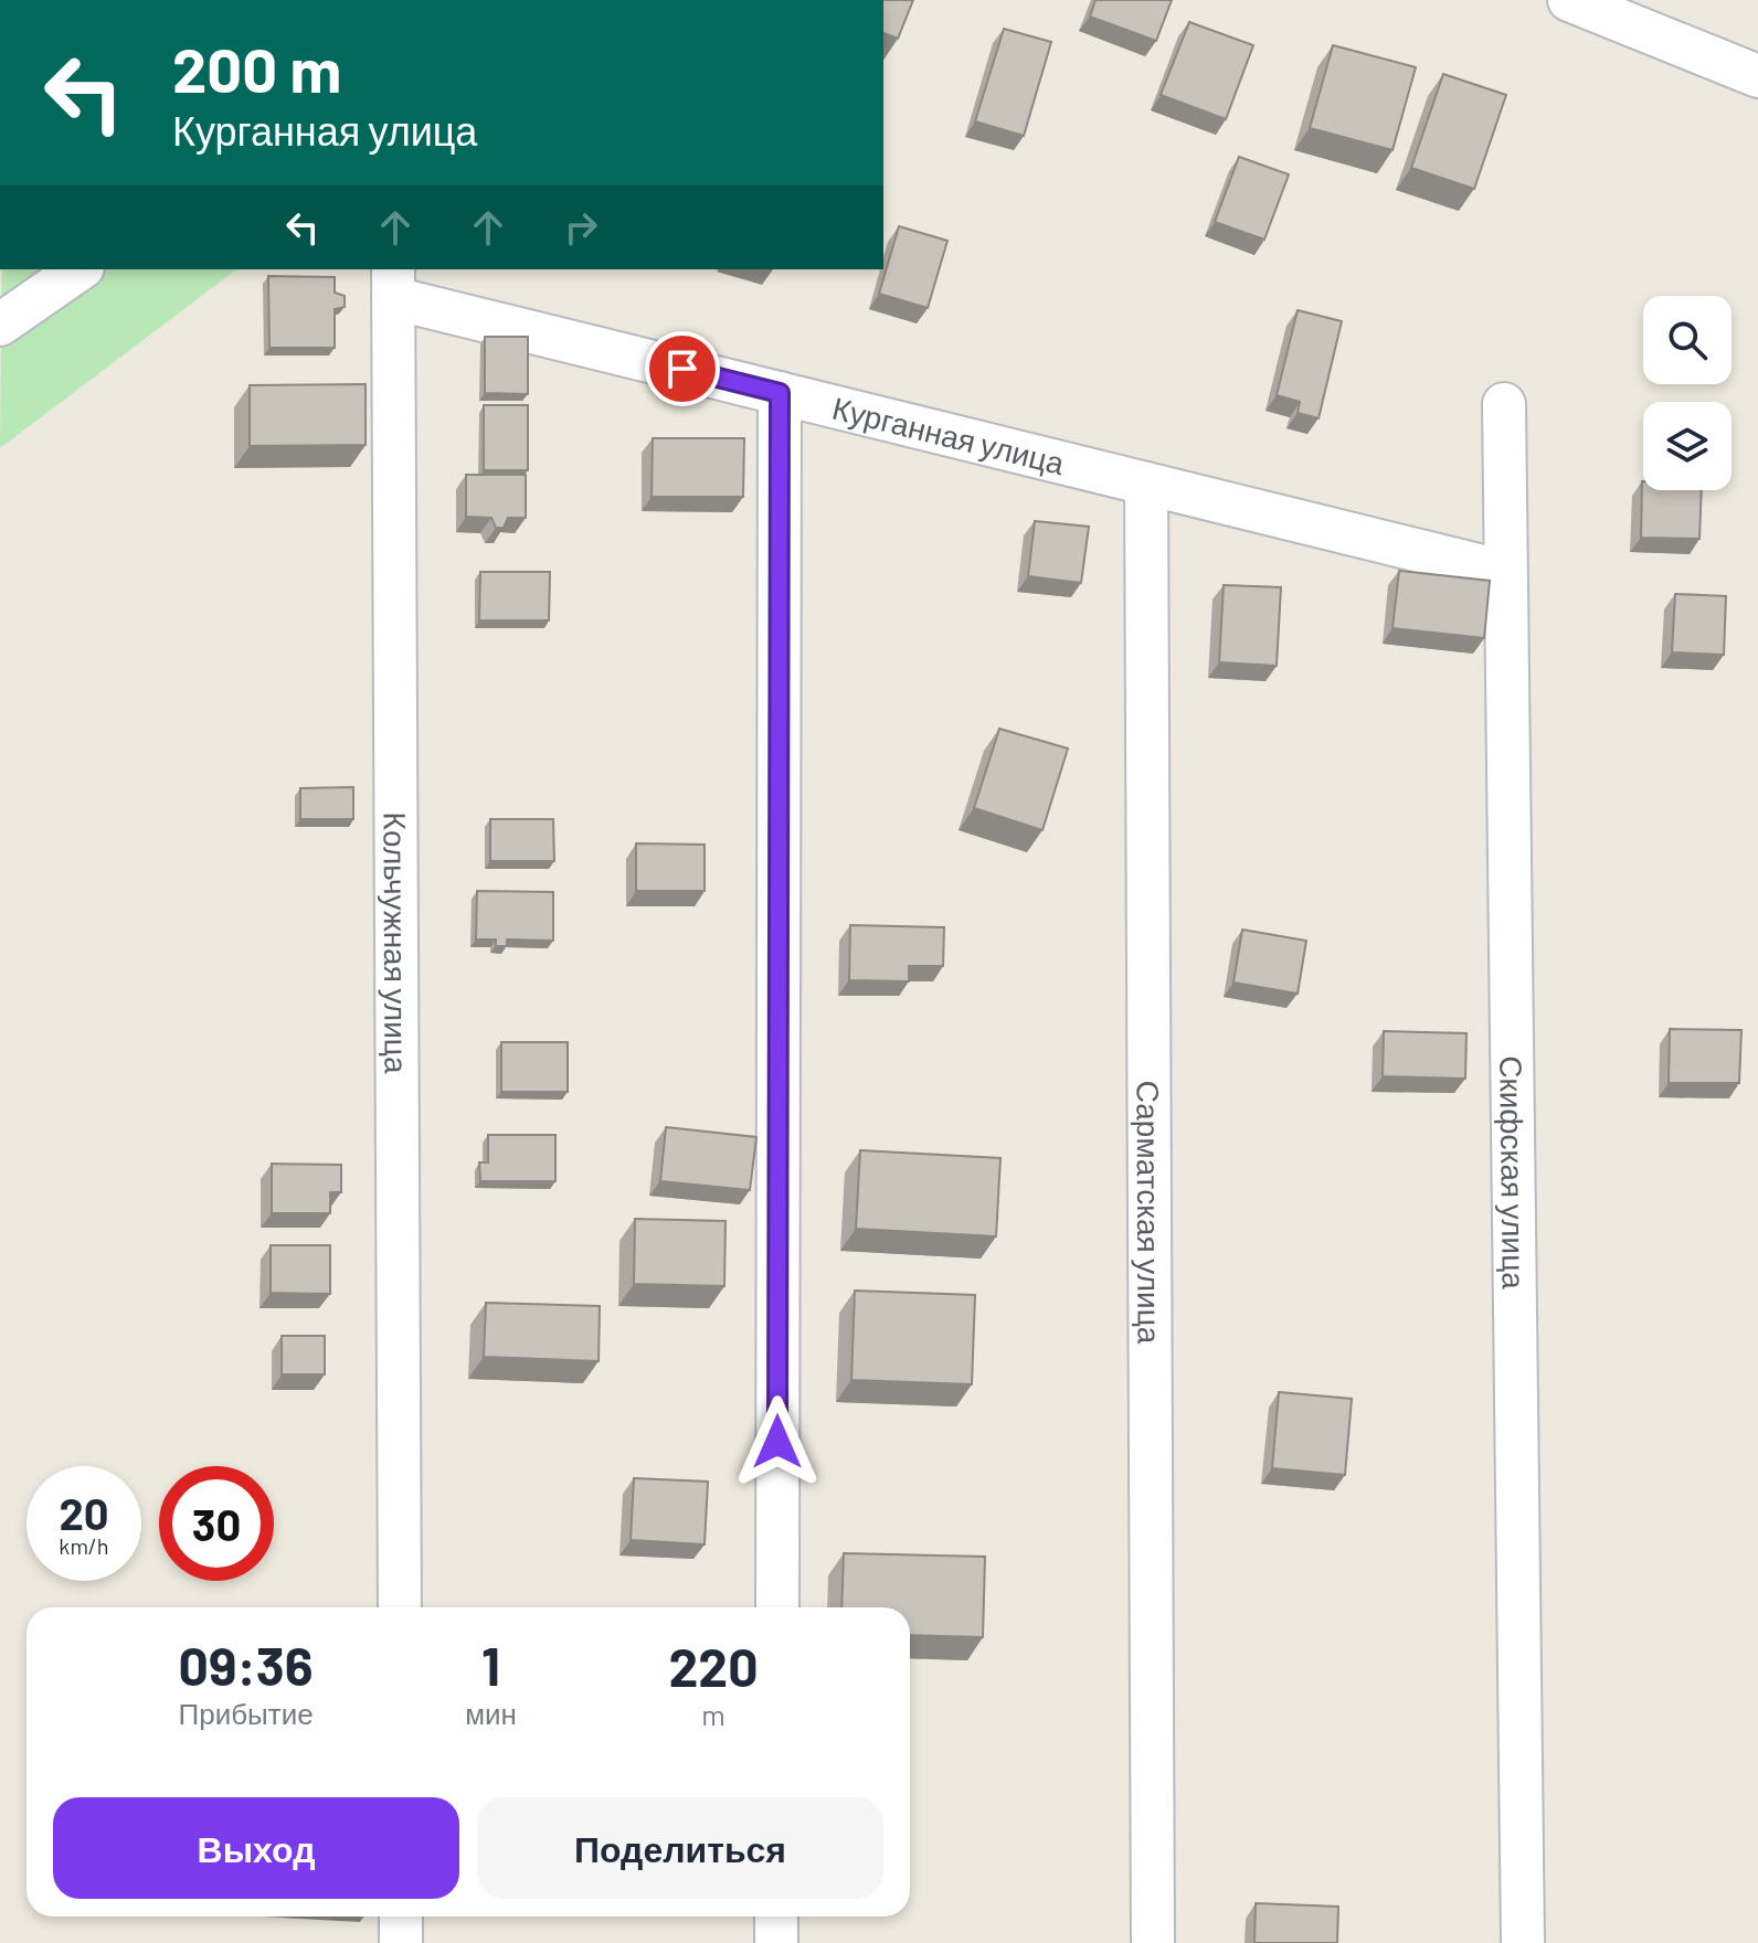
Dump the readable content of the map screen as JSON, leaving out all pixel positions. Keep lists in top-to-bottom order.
{
  "streets": {
    "street": [
      "Курганная улица",
      "Кольчужная улица",
      "Скифская улица",
      "Сарматская улица"
    ]
  },
  "crossings": [
    ["Курганная улица", "Кольчужная улица"],
    ["Курганная улица", "Скифская улица"],
    ["Курганная улица", "Сарматская улица"]
  ],
  "page": {
    "turn": ["200 m", "Курганная улица"],
    "speed": "20 km/h",
    "limit": "30",
    "eta": [
      "09:36",
      "Прибытие",
      "1",
      "мин",
      "220",
      "m"
    ],
    "buttons": ["Выход", "Поделиться"]
  }
}
